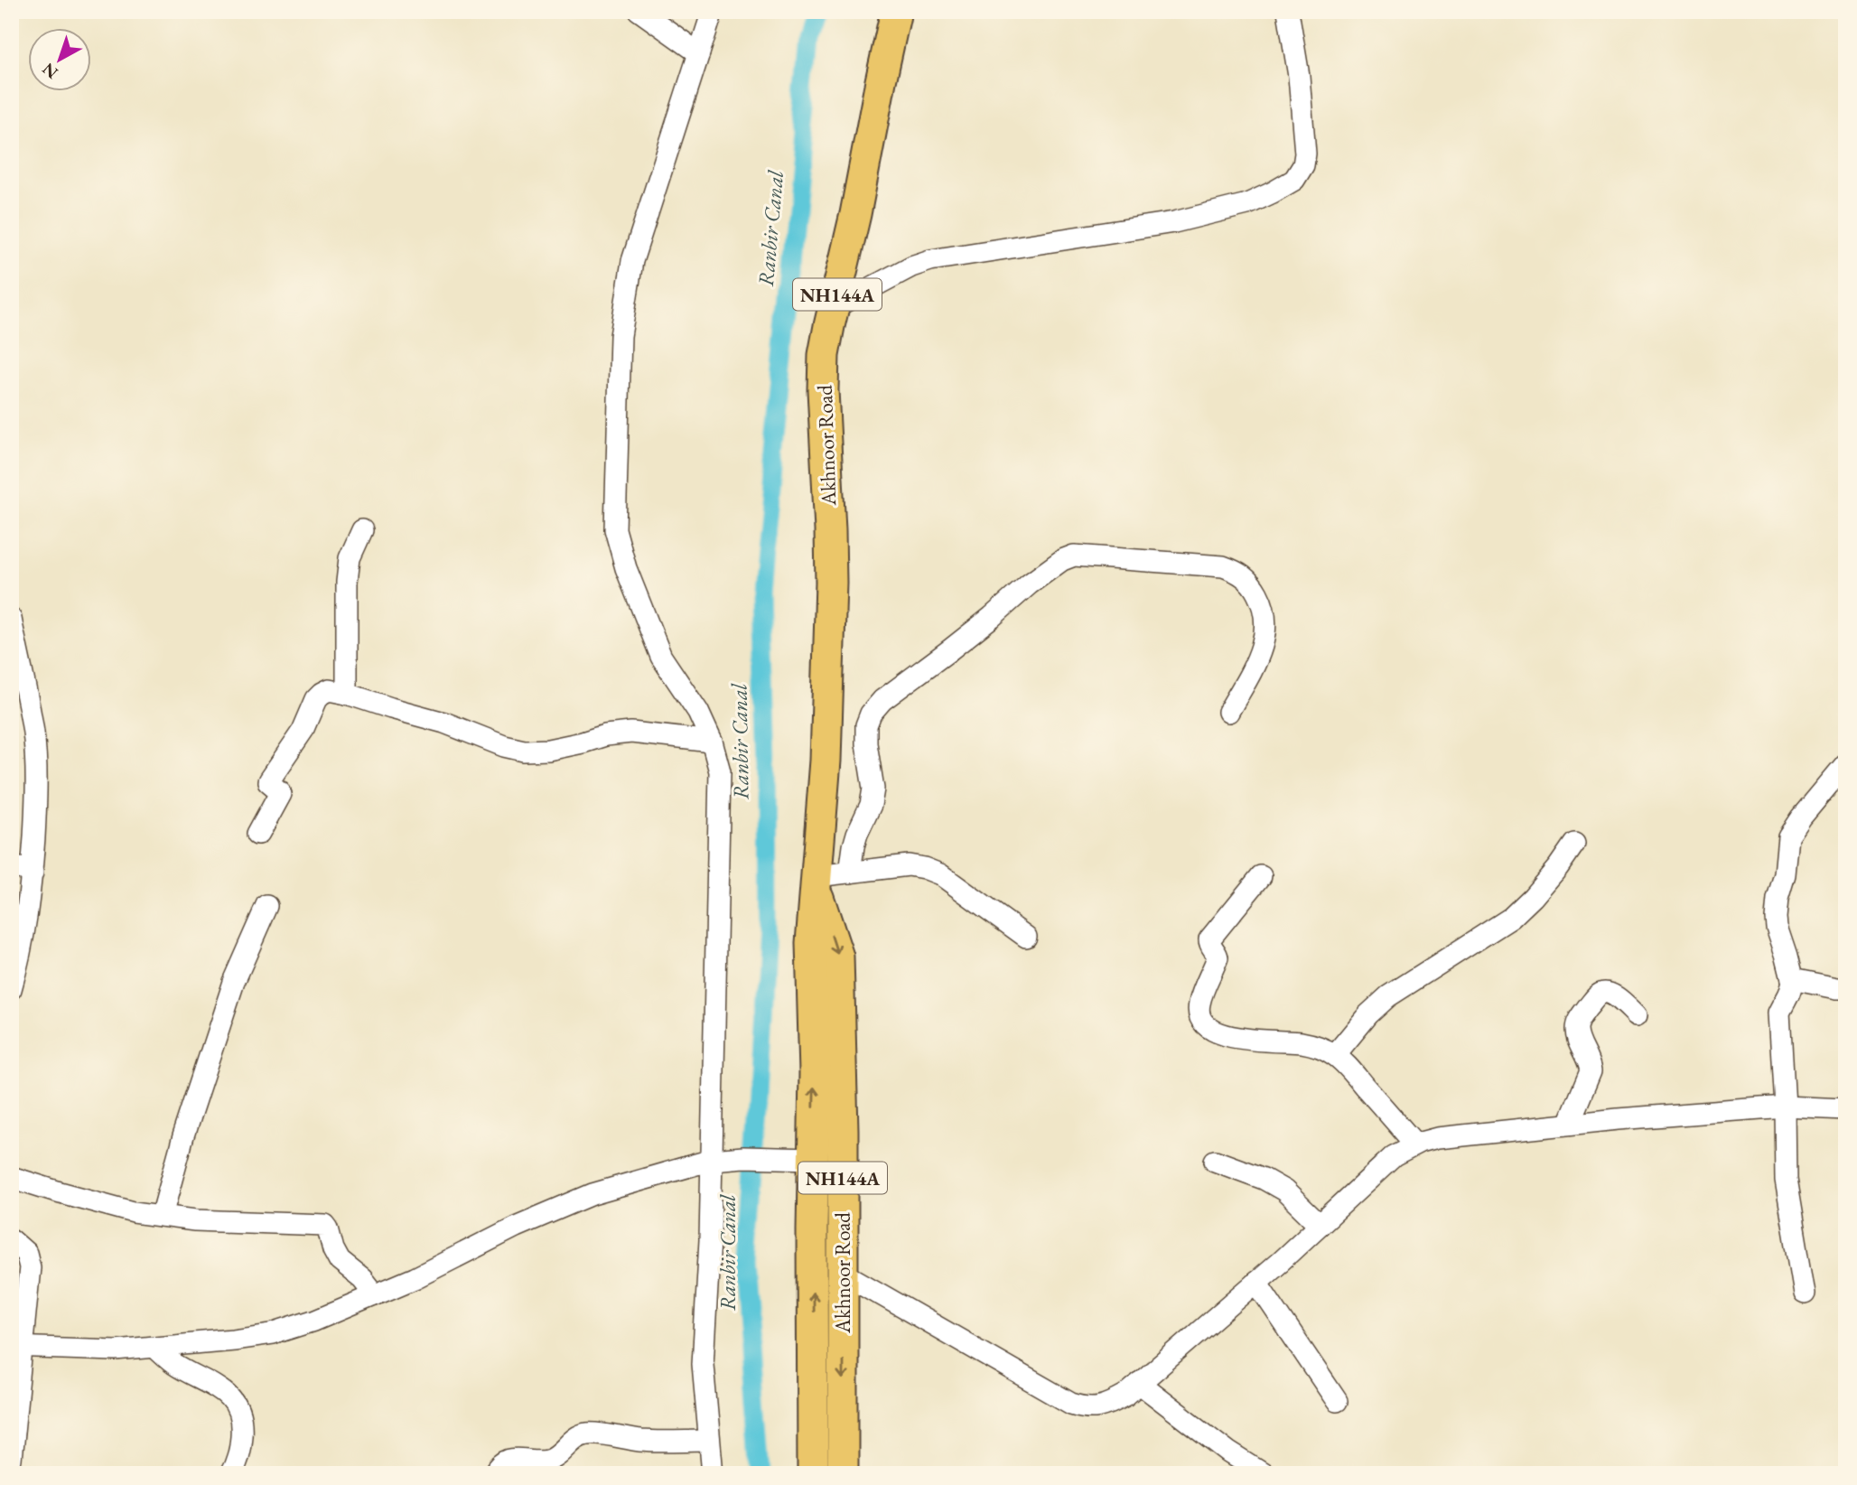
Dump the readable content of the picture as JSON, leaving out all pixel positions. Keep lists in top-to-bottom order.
{
  "streets": {
    "highway": ["NH144A", "Akhnoor Road"]
  },
  "water": ["Ranbir Canal"],
  "north": "bottom left"
}
